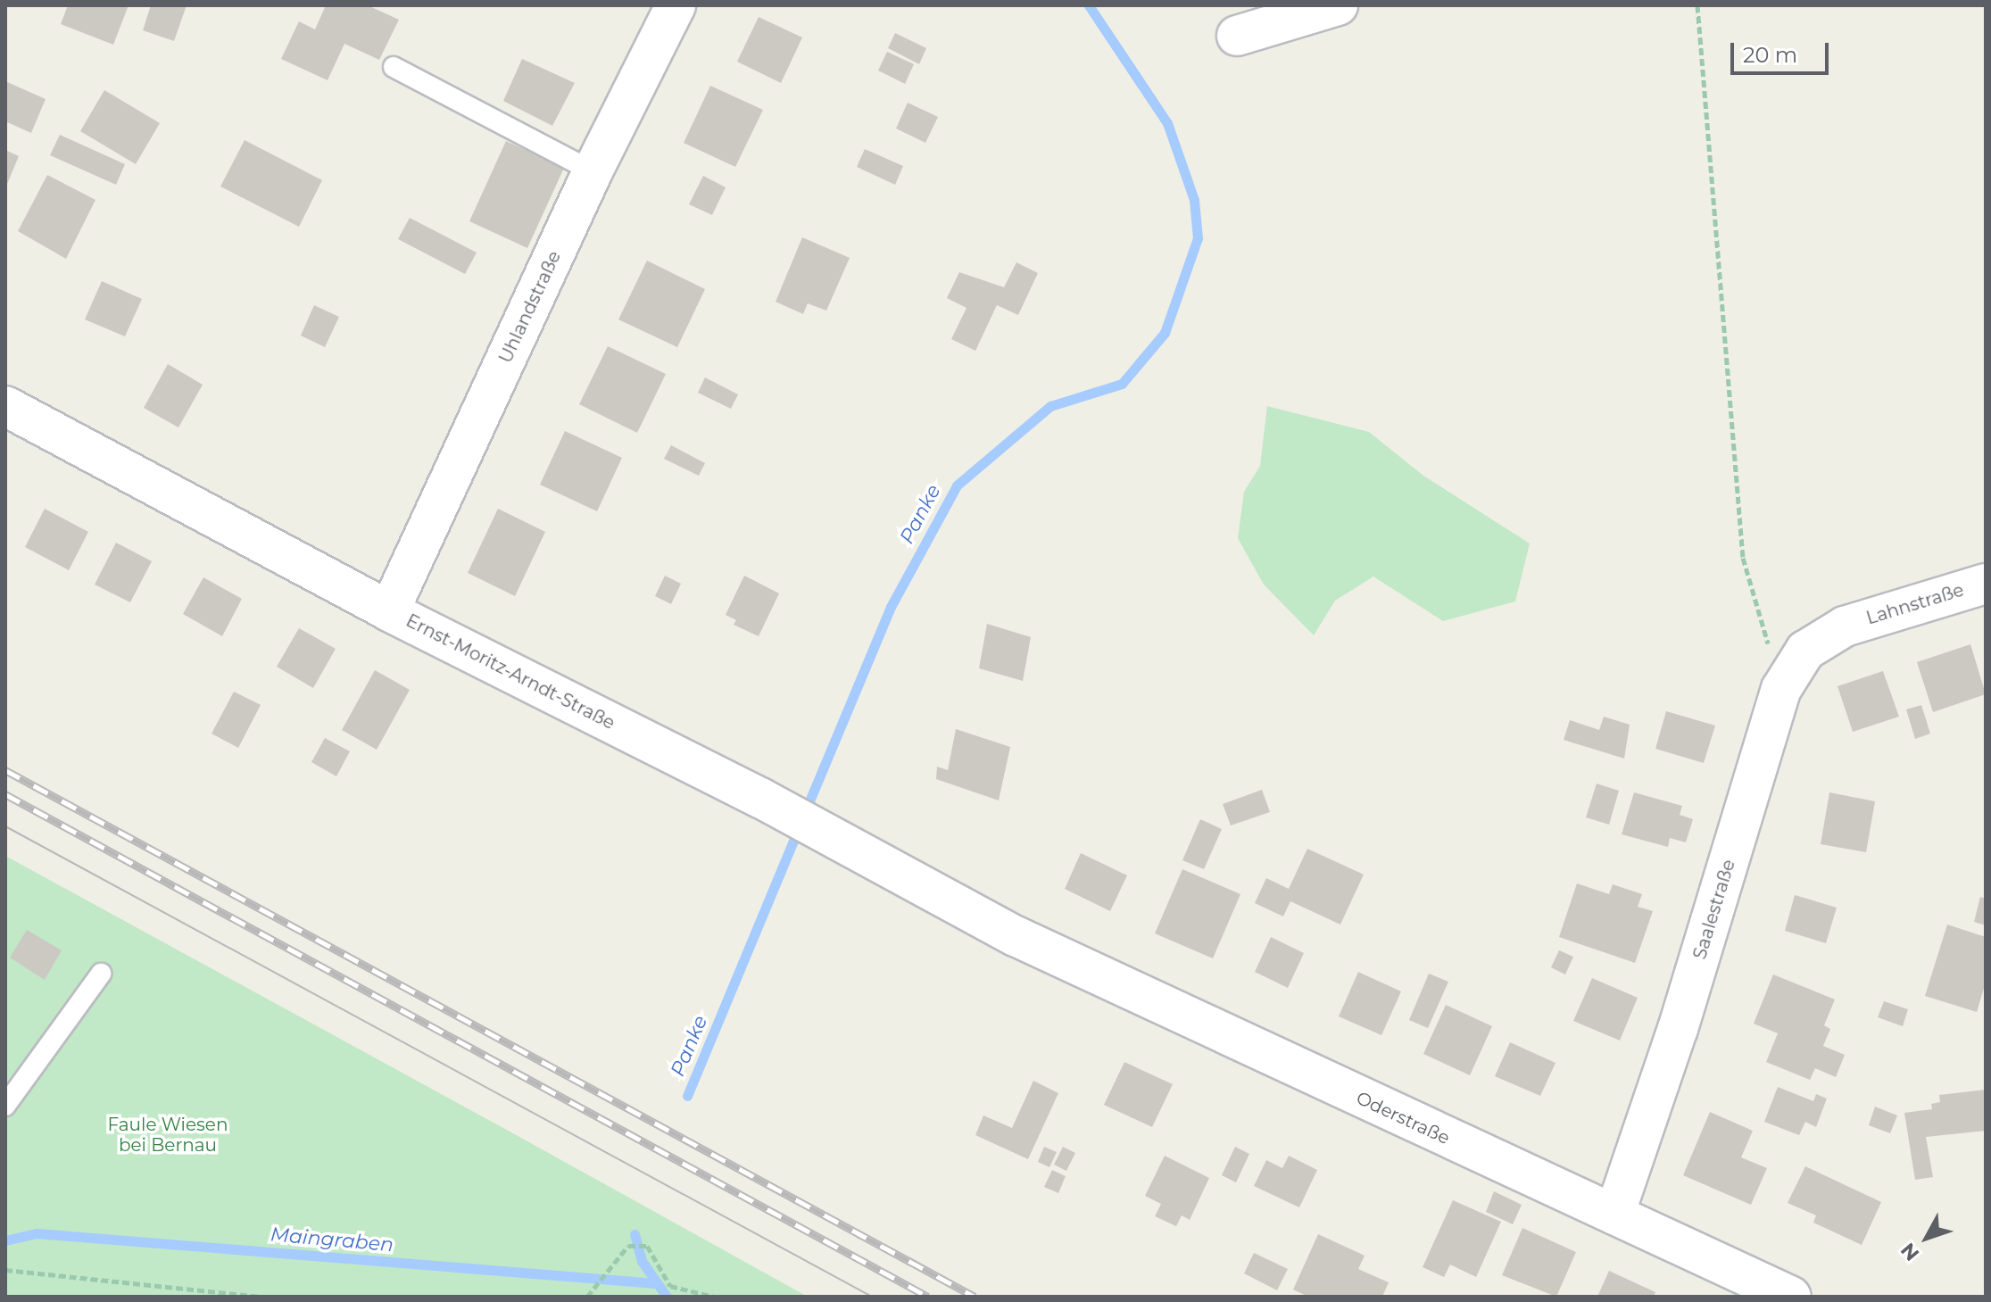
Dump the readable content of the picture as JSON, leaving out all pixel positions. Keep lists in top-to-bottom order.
{
  "streets": {
    "street": [
      "Uhlandstraße",
      "Lahnstraße",
      "Ernst-Moritz-Arndt-Straße",
      "Saalestraße",
      "Oderstraße"
    ]
  },
  "crossings": [
    ["Uhlandstraße", "Ernst-Moritz-Arndt-Straße"],
    ["Lahnstraße", "Saalestraße"],
    ["Ernst-Moritz-Arndt-Straße", "Oderstraße"],
    ["Saalestraße", "Oderstraße"]
  ],
  "water": ["Panke", "Maingraben"],
  "parks": ["Faule Wiesen bei Bernau"],
  "scale_bar": "20 m",
  "north": "bottom left"
}
